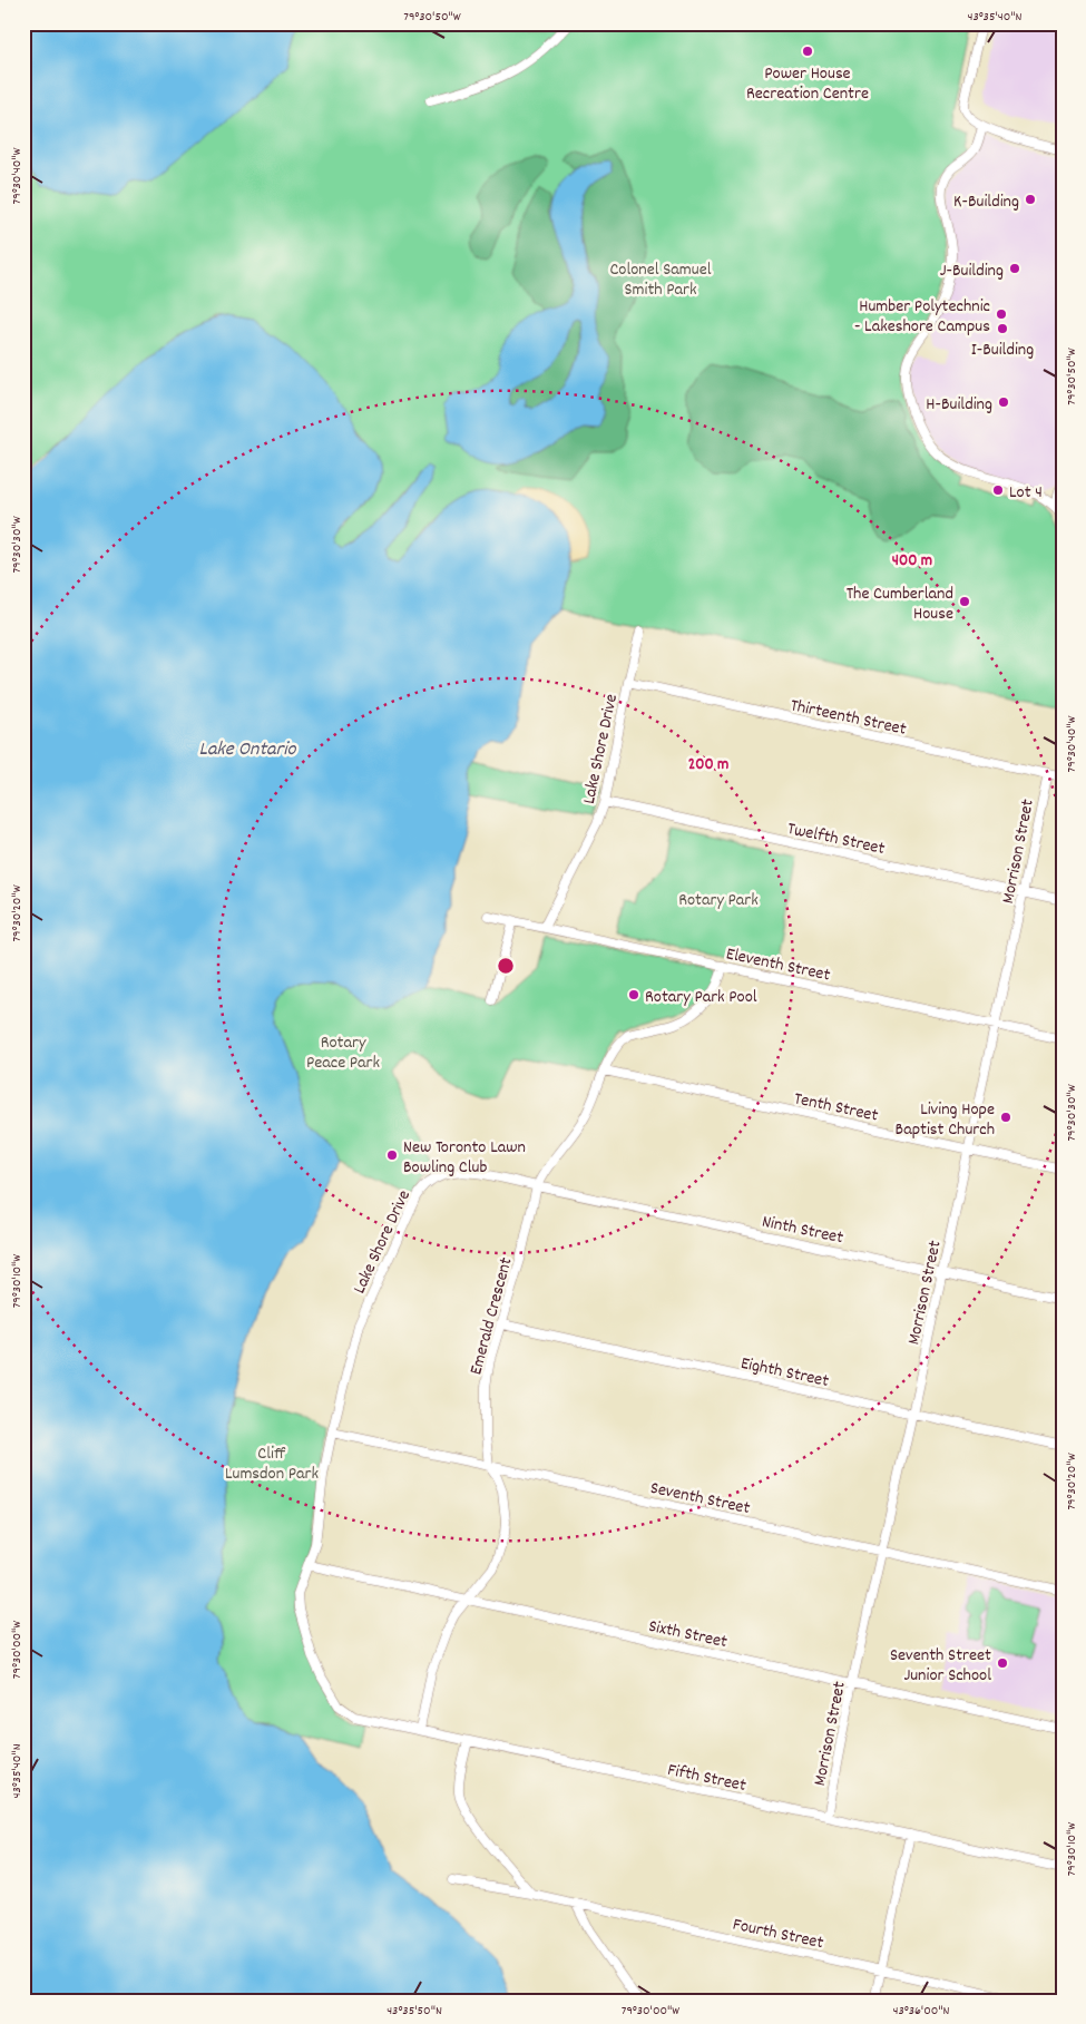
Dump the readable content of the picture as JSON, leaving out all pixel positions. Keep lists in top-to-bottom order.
{
  "streets": {
    "street": [
      "Thirteenth Street",
      "Lake Shore Drive",
      "Twelfth Street",
      "Morrison Street",
      "Eleventh Street",
      "Tenth Street",
      "Ninth Street",
      "Emerald Crescent",
      "Eighth Street",
      "Seventh Street",
      "Sixth Street",
      "Fifth Street",
      "Fourth Street"
    ]
  },
  "crossings": [
    ["Thirteenth Street", "Lake Shore Drive"],
    ["Thirteenth Street", "Morrison Street"],
    ["Lake Shore Drive", "Twelfth Street"],
    ["Lake Shore Drive", "Eleventh Street"],
    ["Lake Shore Drive", "Ninth Street"],
    ["Lake Shore Drive", "Emerald Crescent"],
    ["Lake Shore Drive", "Seventh Street"],
    ["Lake Shore Drive", "Sixth Street"],
    ["Lake Shore Drive", "Fifth Street"],
    ["Twelfth Street", "Morrison Street"],
    ["Morrison Street", "Eleventh Street"],
    ["Morrison Street", "Tenth Street"],
    ["Morrison Street", "Ninth Street"],
    ["Morrison Street", "Eighth Street"],
    ["Morrison Street", "Seventh Street"],
    ["Morrison Street", "Sixth Street"],
    ["Morrison Street", "Fifth Street"],
    ["Ninth Street", "Emerald Crescent"],
    ["Emerald Crescent", "Eighth Street"],
    ["Emerald Crescent", "Seventh Street"],
    ["Emerald Crescent", "Sixth Street"],
    ["Emerald Crescent", "Fifth Street"]
  ],
  "water": ["Lake Ontario"],
  "parks": [
    "Colonel Samuel Smith Park",
    "Rotary Park",
    "Rotary Peace Park",
    "Cliff Lumsdon Park"
  ],
  "places": [
    "Power House Recreation Centre",
    "K-Building",
    "J-Building",
    "Humber Polytechnic - Lakeshore Campus",
    "I-Building",
    "H-Building",
    "Lot 4",
    "The Cumberland House",
    "Rotary Park Pool",
    "Living Hope Baptist Church",
    "New Toronto Lawn Bowling Club",
    "Seventh Street Junior School"
  ],
  "coordinates": [
    "79°30'50\"W",
    "43°35'40\"N",
    "79°30'40\"W",
    "79°30'30\"W",
    "79°30'20\"W",
    "79°30'10\"W",
    "79°30'00\"W",
    "43°35'50\"N",
    "43°36'00\"N"
  ],
  "rings": ["400 m", "200 m"]
}
